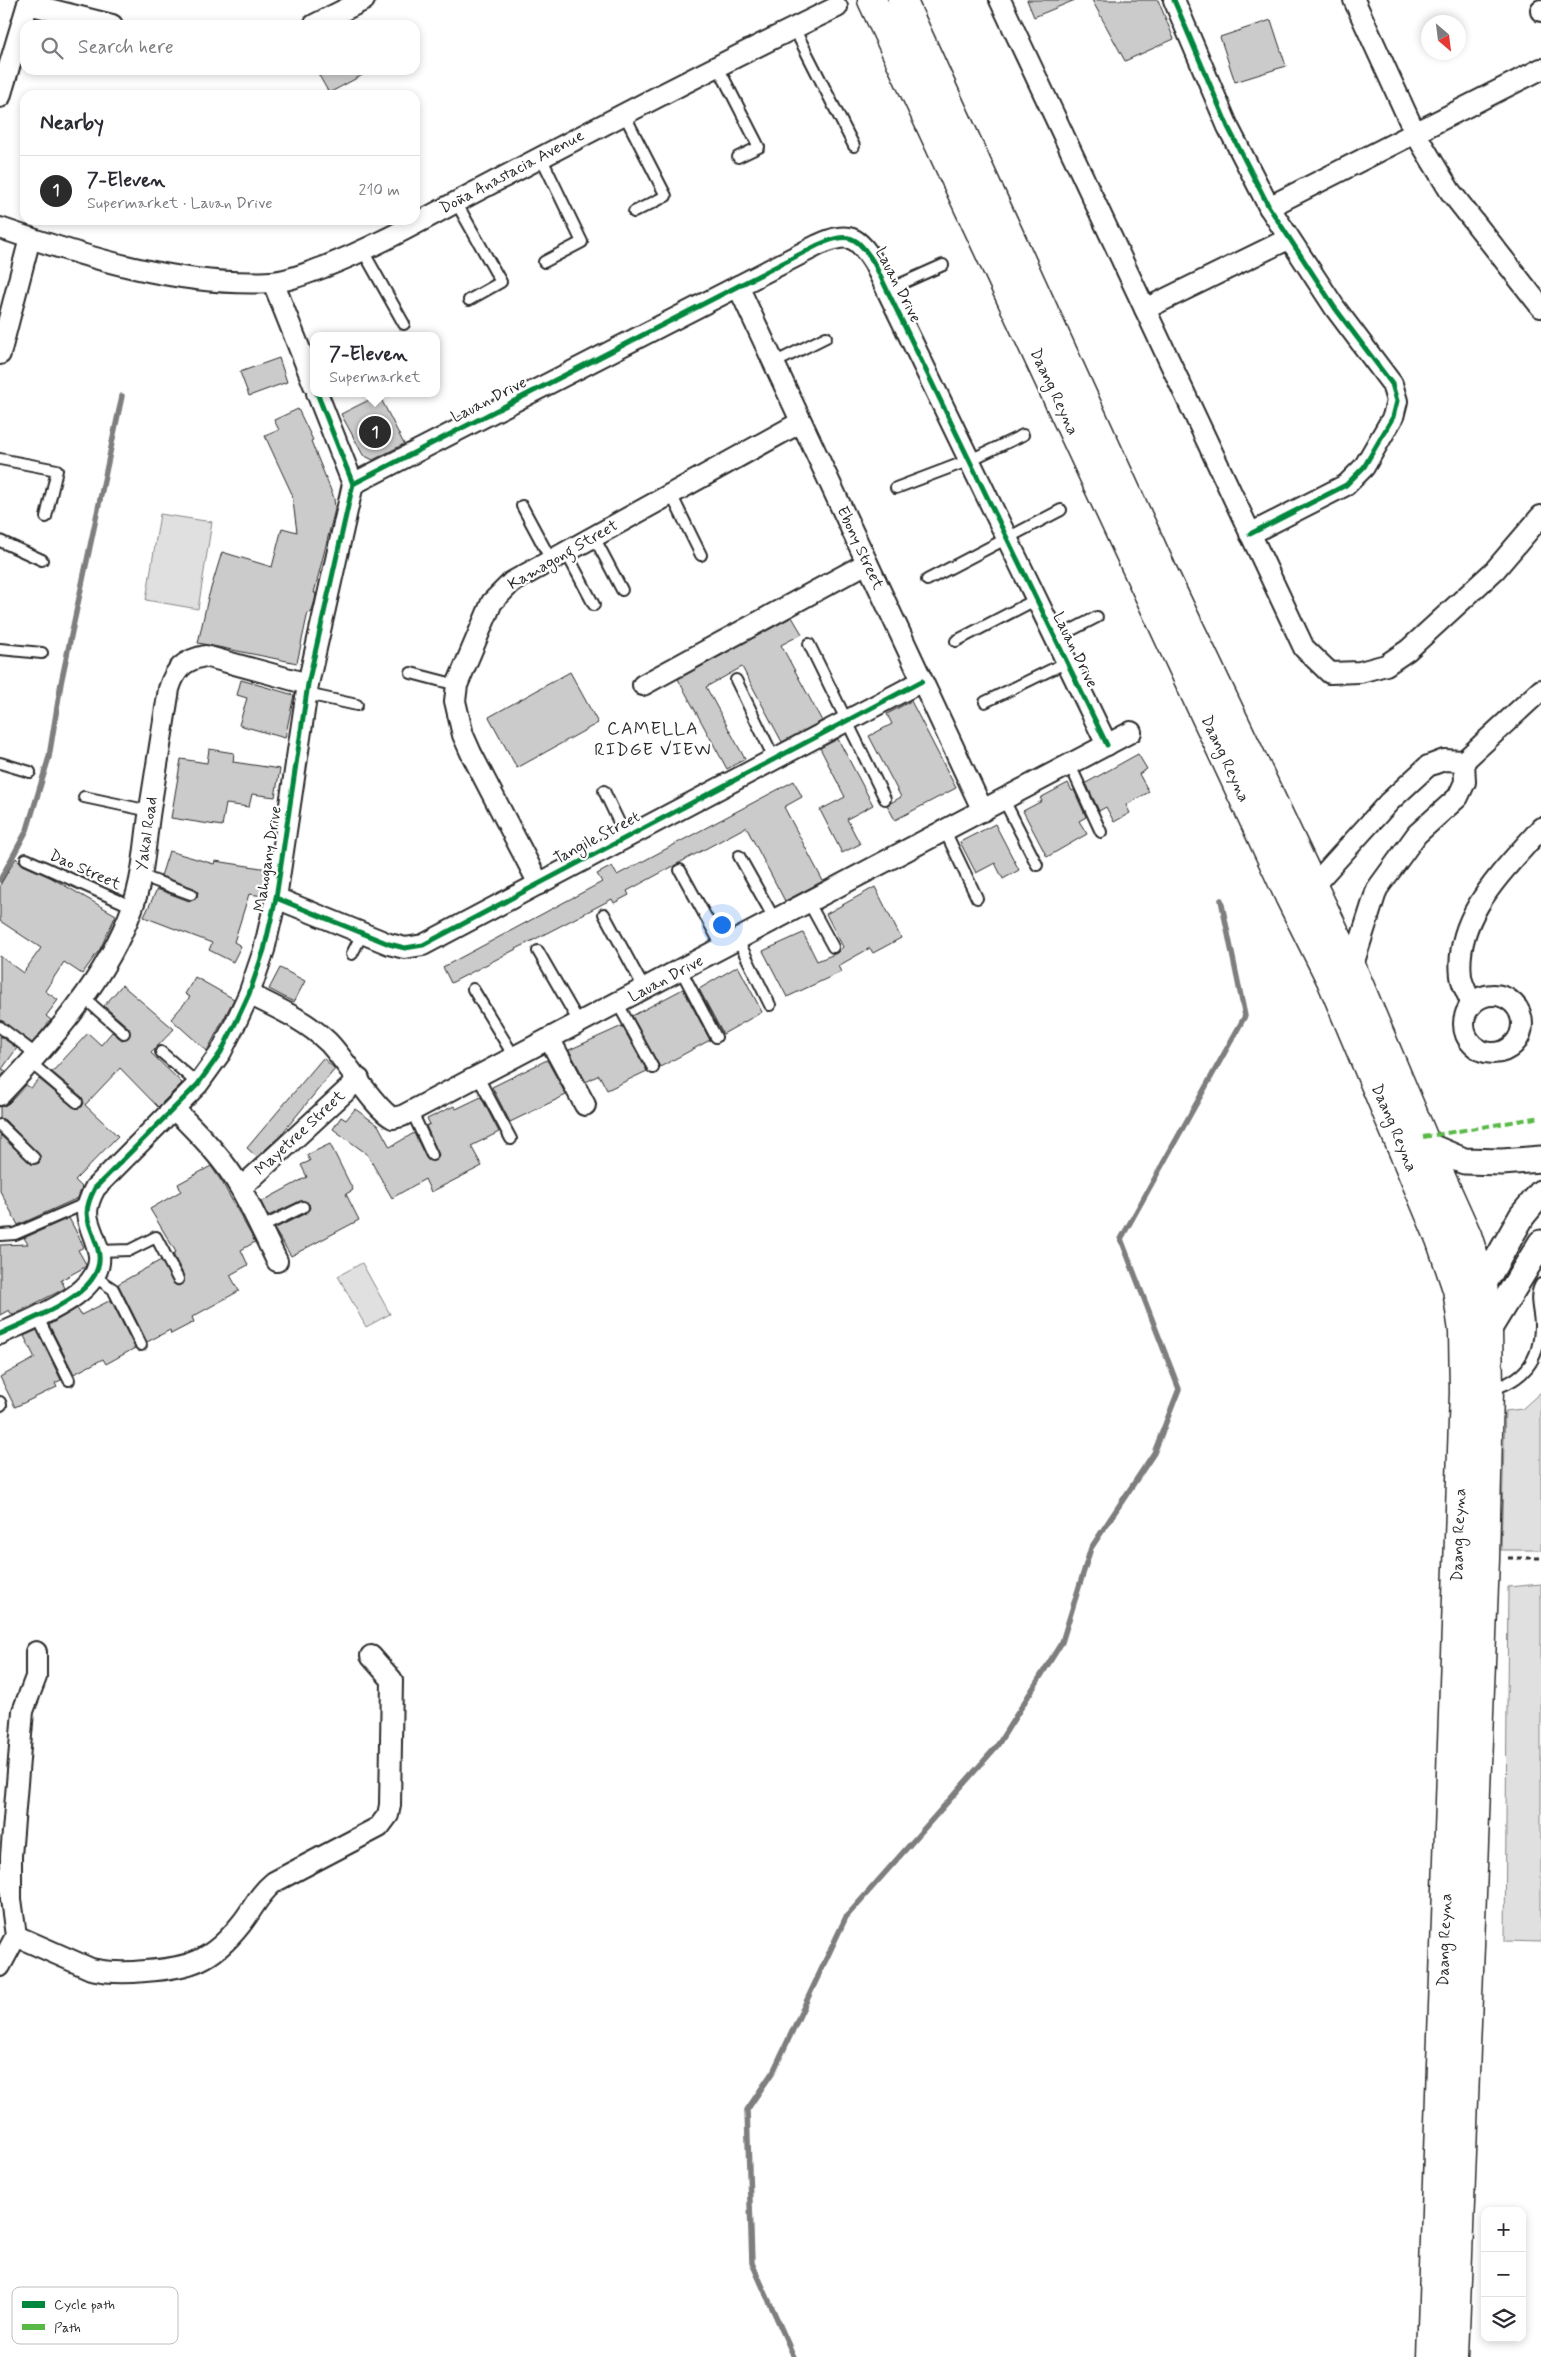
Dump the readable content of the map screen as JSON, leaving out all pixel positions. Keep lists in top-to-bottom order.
{
  "streets": {
    "main road": ["Daang Reyna"],
    "street": [
      "Doña Anastacia Avenue",
      "Lauan Drive",
      "Ebony Street",
      "Kamagong Street",
      "Yakal Road",
      "Tangile Street",
      "Mahogany Drive",
      "Mayetree Street"
    ],
    "lane": ["Dao Street"]
  },
  "crossings": [
    ["Lauan Drive", "Ebony Street"],
    ["Lauan Drive", "Mahogany Drive"],
    ["Lauan Drive", "Mayetree Street"],
    ["Ebony Street", "Kamagong Street"],
    ["Ebony Street", "Tangile Street"],
    ["Kamagong Street", "Tangile Street"],
    ["Yakal Road", "Mahogany Drive"],
    ["Yakal Road", "Dao Street"],
    ["Tangile Street", "Mahogany Drive"]
  ],
  "districts": ["CAMELLA RIDGE VIEW"],
  "legend": ["Cycle path", "Path"],
  "north": "bottom right",
  "page": {
    "search": "Search here",
    "heading": "Nearby",
    "list": [
      {
        "mark": "1",
        "name": "7-Eleven",
        "note": "Supermarket · Lauan Drive",
        "value": "210 m"
      }
    ],
    "popup": ["7-Eleven", "Supermarket"],
    "pins": "1",
    "map_buttons": ["+", "−"]
  }
}
